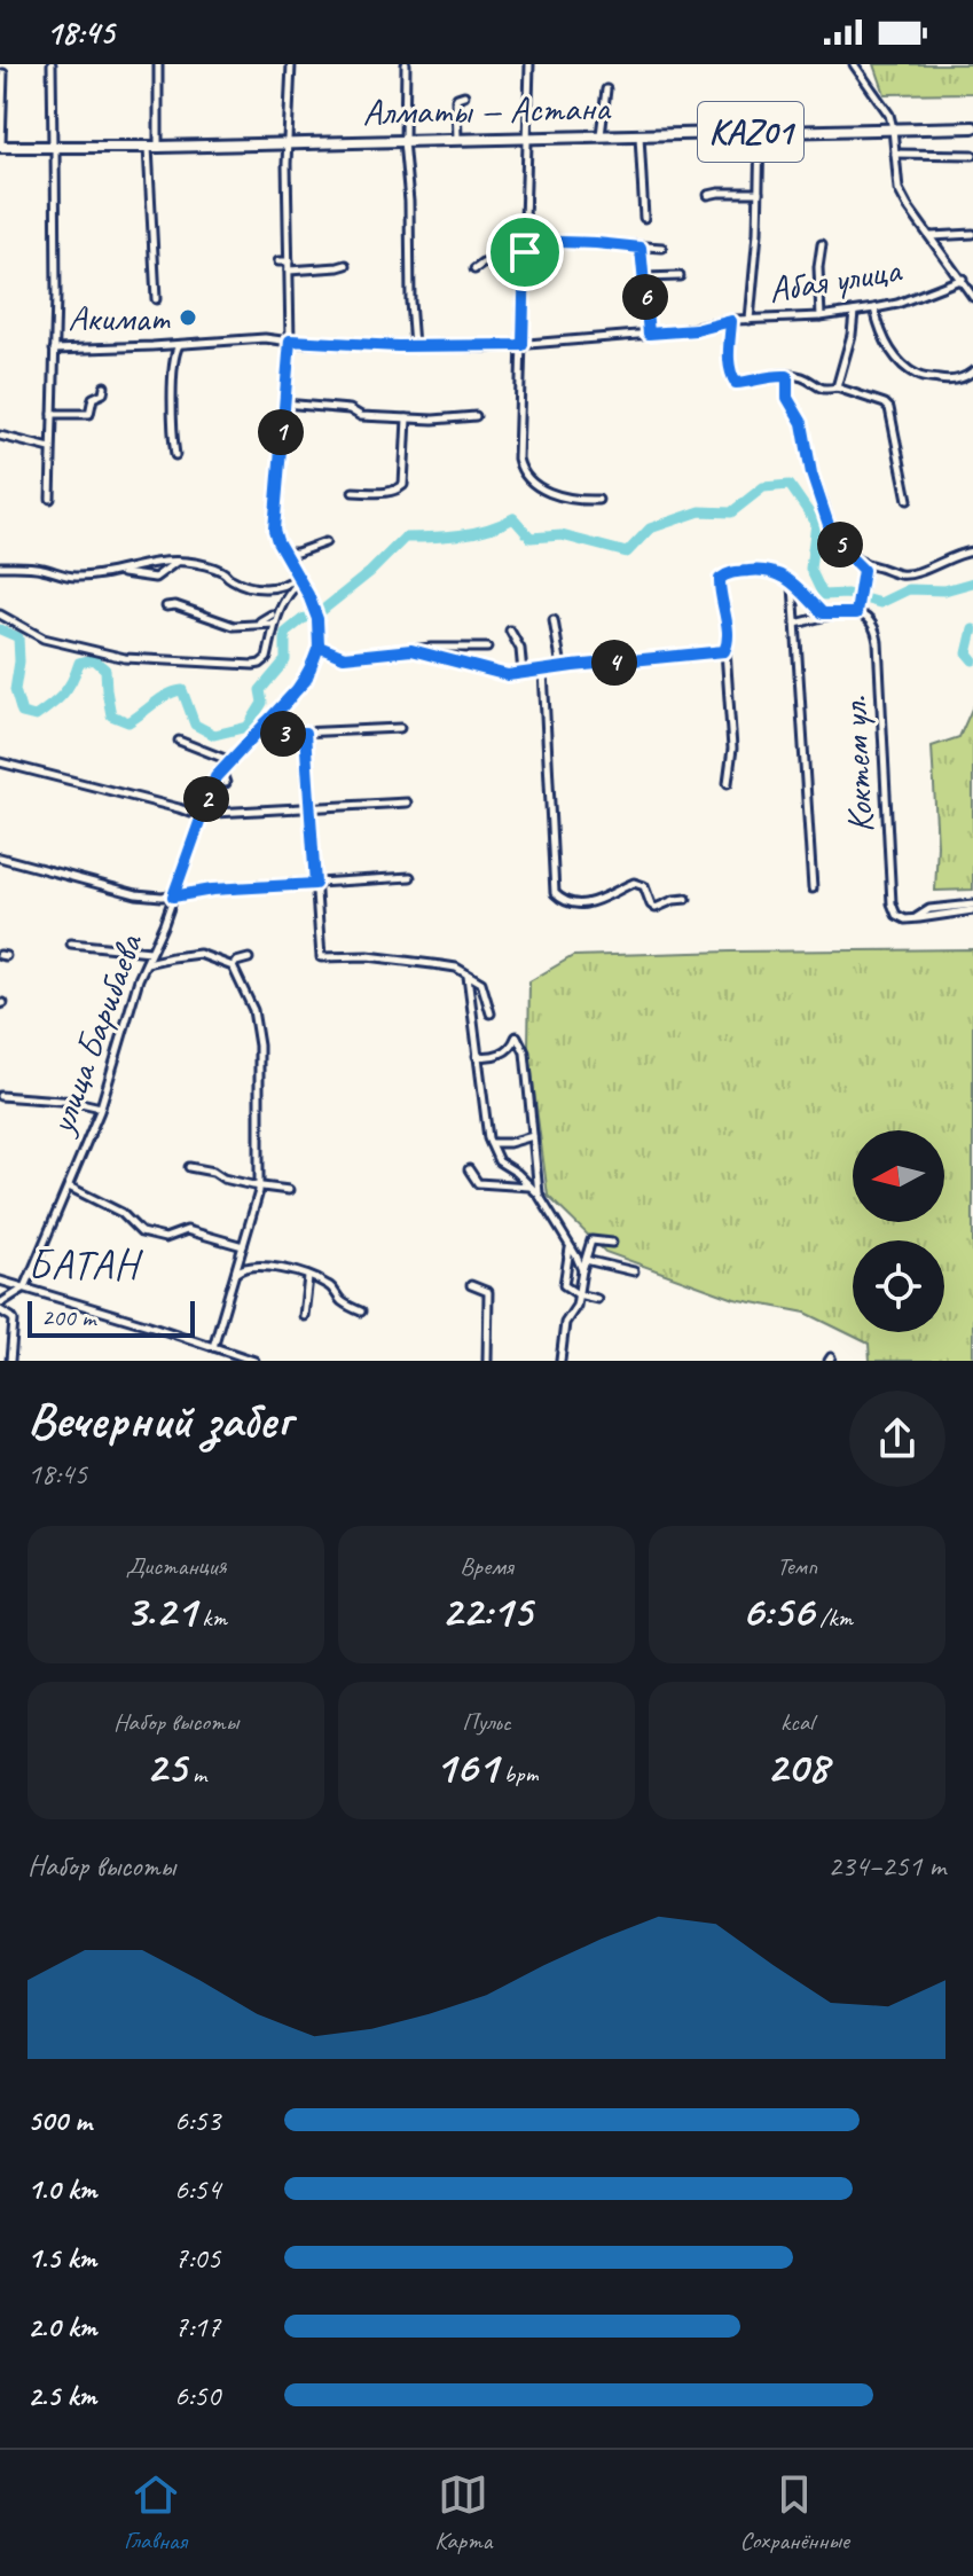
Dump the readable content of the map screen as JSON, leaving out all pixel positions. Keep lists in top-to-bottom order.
{
  "streets": {
    "highway": ["Алматы — Астана", "KАZ01"],
    "street": ["Абая улица", "Коктем ул.", "улица Барибаева"]
  },
  "districts": ["БАТАН"],
  "places": ["Акимат"],
  "scale_bar": "200 m",
  "north": "left",
  "page": {
    "status": "18:45",
    "pins": [
      "6",
      "1",
      "5",
      "4",
      "3",
      "2"
    ],
    "scale": "200 m",
    "heading": ["Вечерний забег", "18:45"],
    "stats": [
      ["Дистанция", "3.21 km"],
      ["Время", "22:15"],
      ["Темп", "6:56 /km"],
      ["Набор высоты", "25 m"],
      ["Пульс", "161 bpm"],
      ["kcal", "208"]
    ],
    "chart": ["Набор высоты", "234–251 m"],
    "list": [
      {
        "name": "500 m",
        "note": "6:53"
      },
      {
        "name": "1.0 km",
        "note": "6:54"
      },
      {
        "name": "1.5 km",
        "note": "7:05"
      },
      {
        "name": "2.0 km",
        "note": "7:17"
      },
      {
        "name": "2.5 km",
        "note": "6:50"
      }
    ],
    "tabs": ["Главная", "Карта", "Сохранённые"]
  }
}
